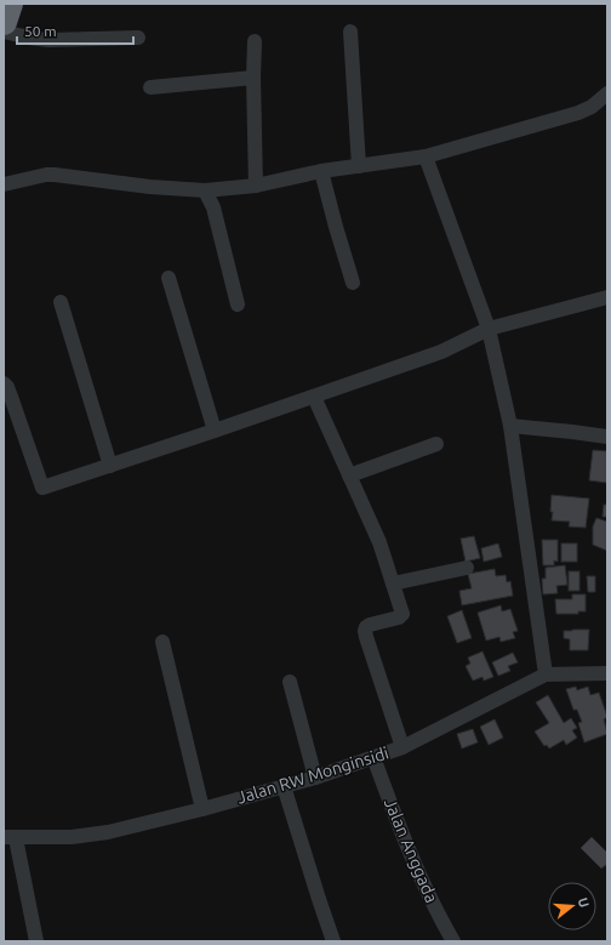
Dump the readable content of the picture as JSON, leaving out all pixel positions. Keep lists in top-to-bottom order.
{
  "streets": {
    "street": ["Jalan RW Monginsidi", "Jalan Anggada"]
  },
  "crossings": [
    ["Jalan RW Monginsidi", "Jalan Anggada"]
  ],
  "scale_bar": "50 m",
  "north": "right"
}
